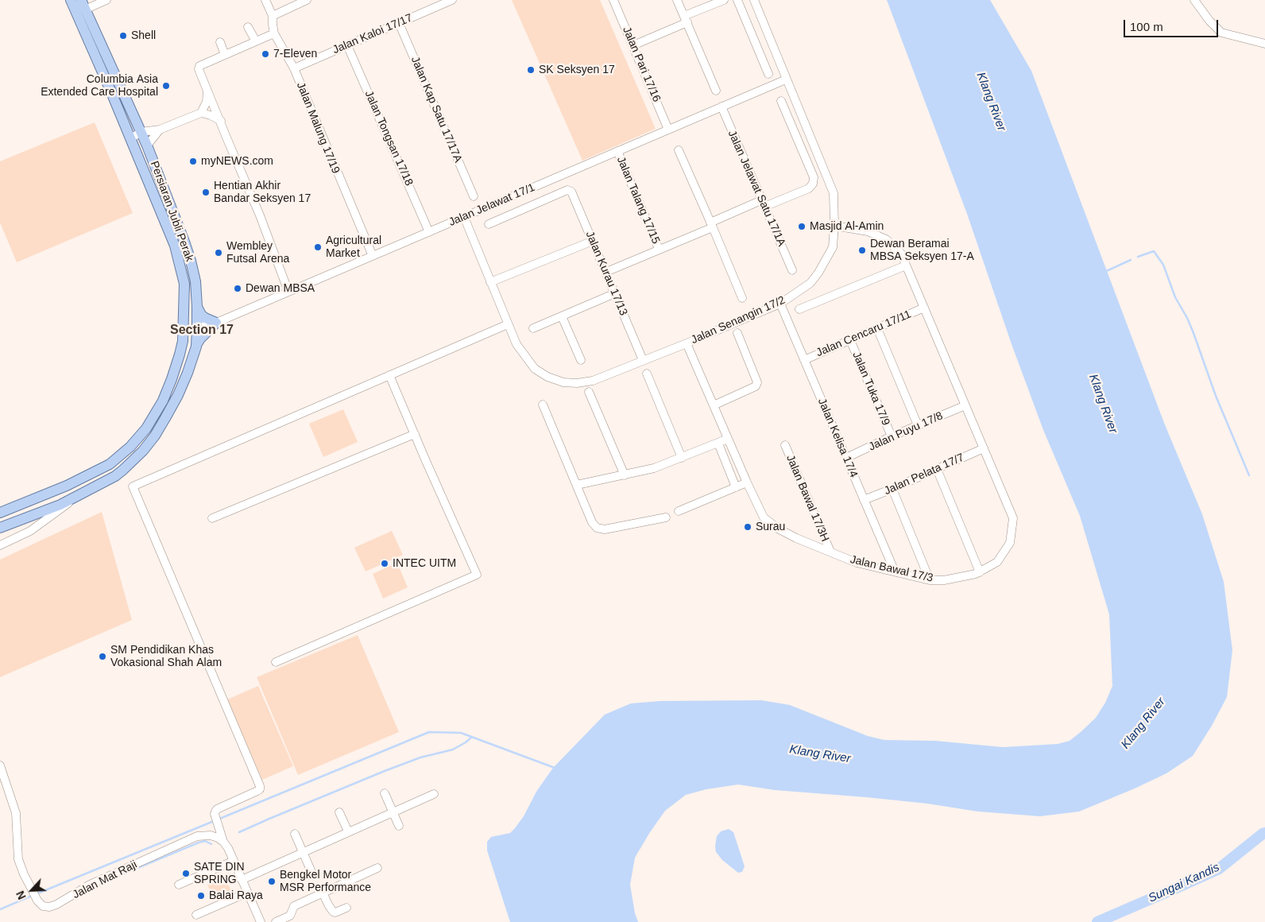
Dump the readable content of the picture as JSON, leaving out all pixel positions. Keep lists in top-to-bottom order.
{
  "streets": {
    "main road": ["Persiaran Jubli Perak"],
    "street": [
      "Jalan Kaloi 17/17",
      "Jalan Pari 17/16",
      "Jalan Kap Satu 17/17A",
      "Jalan Malung 17/19",
      "Jalan Tongsan 17/18",
      "Jalan Jelawat Satu 17/1A",
      "Jalan Talang 17/15",
      "Jalan Jelawat 17/1",
      "Jalan Kurau 17/13",
      "Jalan Senangin 17/2",
      "Jalan Cencaru 17/11",
      "Jalan Tuka 17/9",
      "Jalan Puyu 17/8",
      "Jalan Kelisa 17/4",
      "Jalan Pelata 17/7",
      "Jalan Bawal 17/3H",
      "Jalan Bawal 17/3",
      "Jalan Mat Raji"
    ]
  },
  "crossings": [
    ["Jalan Kaloi 17/17", "Jalan Kap Satu 17/17A"],
    ["Jalan Kaloi 17/17", "Jalan Malung 17/19"],
    ["Jalan Kaloi 17/17", "Jalan Tongsan 17/18"],
    ["Jalan Pari 17/16", "Jalan Jelawat 17/1"],
    ["Jalan Malung 17/19", "Jalan Jelawat 17/1"],
    ["Jalan Tongsan 17/18", "Jalan Jelawat 17/1"],
    ["Jalan Jelawat Satu 17/1A", "Jalan Jelawat 17/1"],
    ["Jalan Talang 17/15", "Jalan Jelawat 17/1"],
    ["Jalan Jelawat 17/1", "Persiaran Jubli Perak"],
    ["Jalan Jelawat 17/1", "Jalan Senangin 17/2"],
    ["Jalan Kurau 17/13", "Jalan Senangin 17/2"],
    ["Jalan Senangin 17/2", "Jalan Kelisa 17/4"],
    ["Jalan Senangin 17/2", "Jalan Bawal 17/3"],
    ["Jalan Cencaru 17/11", "Jalan Tuka 17/9"],
    ["Jalan Cencaru 17/11", "Jalan Kelisa 17/4"],
    ["Jalan Cencaru 17/11", "Jalan Bawal 17/3"],
    ["Jalan Tuka 17/9", "Jalan Puyu 17/8"],
    ["Jalan Puyu 17/8", "Jalan Kelisa 17/4"],
    ["Jalan Puyu 17/8", "Jalan Bawal 17/3"],
    ["Jalan Kelisa 17/4", "Jalan Pelata 17/7"],
    ["Jalan Kelisa 17/4", "Jalan Bawal 17/3"],
    ["Jalan Pelata 17/7", "Jalan Bawal 17/3"],
    ["Jalan Bawal 17/3H", "Jalan Bawal 17/3"]
  ],
  "districts": ["Section 17"],
  "water": ["Klang River", "Sungai Kandis"],
  "places": [
    "Shell",
    "7-Eleven",
    "SK Seksyen 17",
    "Columbia Asia Extended Care Hospital",
    "myNEWS.com",
    "Hentian Akhir Bandar Seksyen 17",
    "Masjid Al-Amin",
    "Agricultural Market",
    "Dewan Beramai MBSA Seksyen 17-A",
    "Wembley Futsal Arena",
    "Dewan MBSA",
    "Surau",
    "INTEC UITM",
    "SM Pendidikan Khas Vokasional Shah Alam",
    "SATE DIN SPRING",
    "Bengkel Motor MSR Performance",
    "Balai Raya"
  ],
  "scale_bar": "100 m",
  "north": "bottom left"
}
